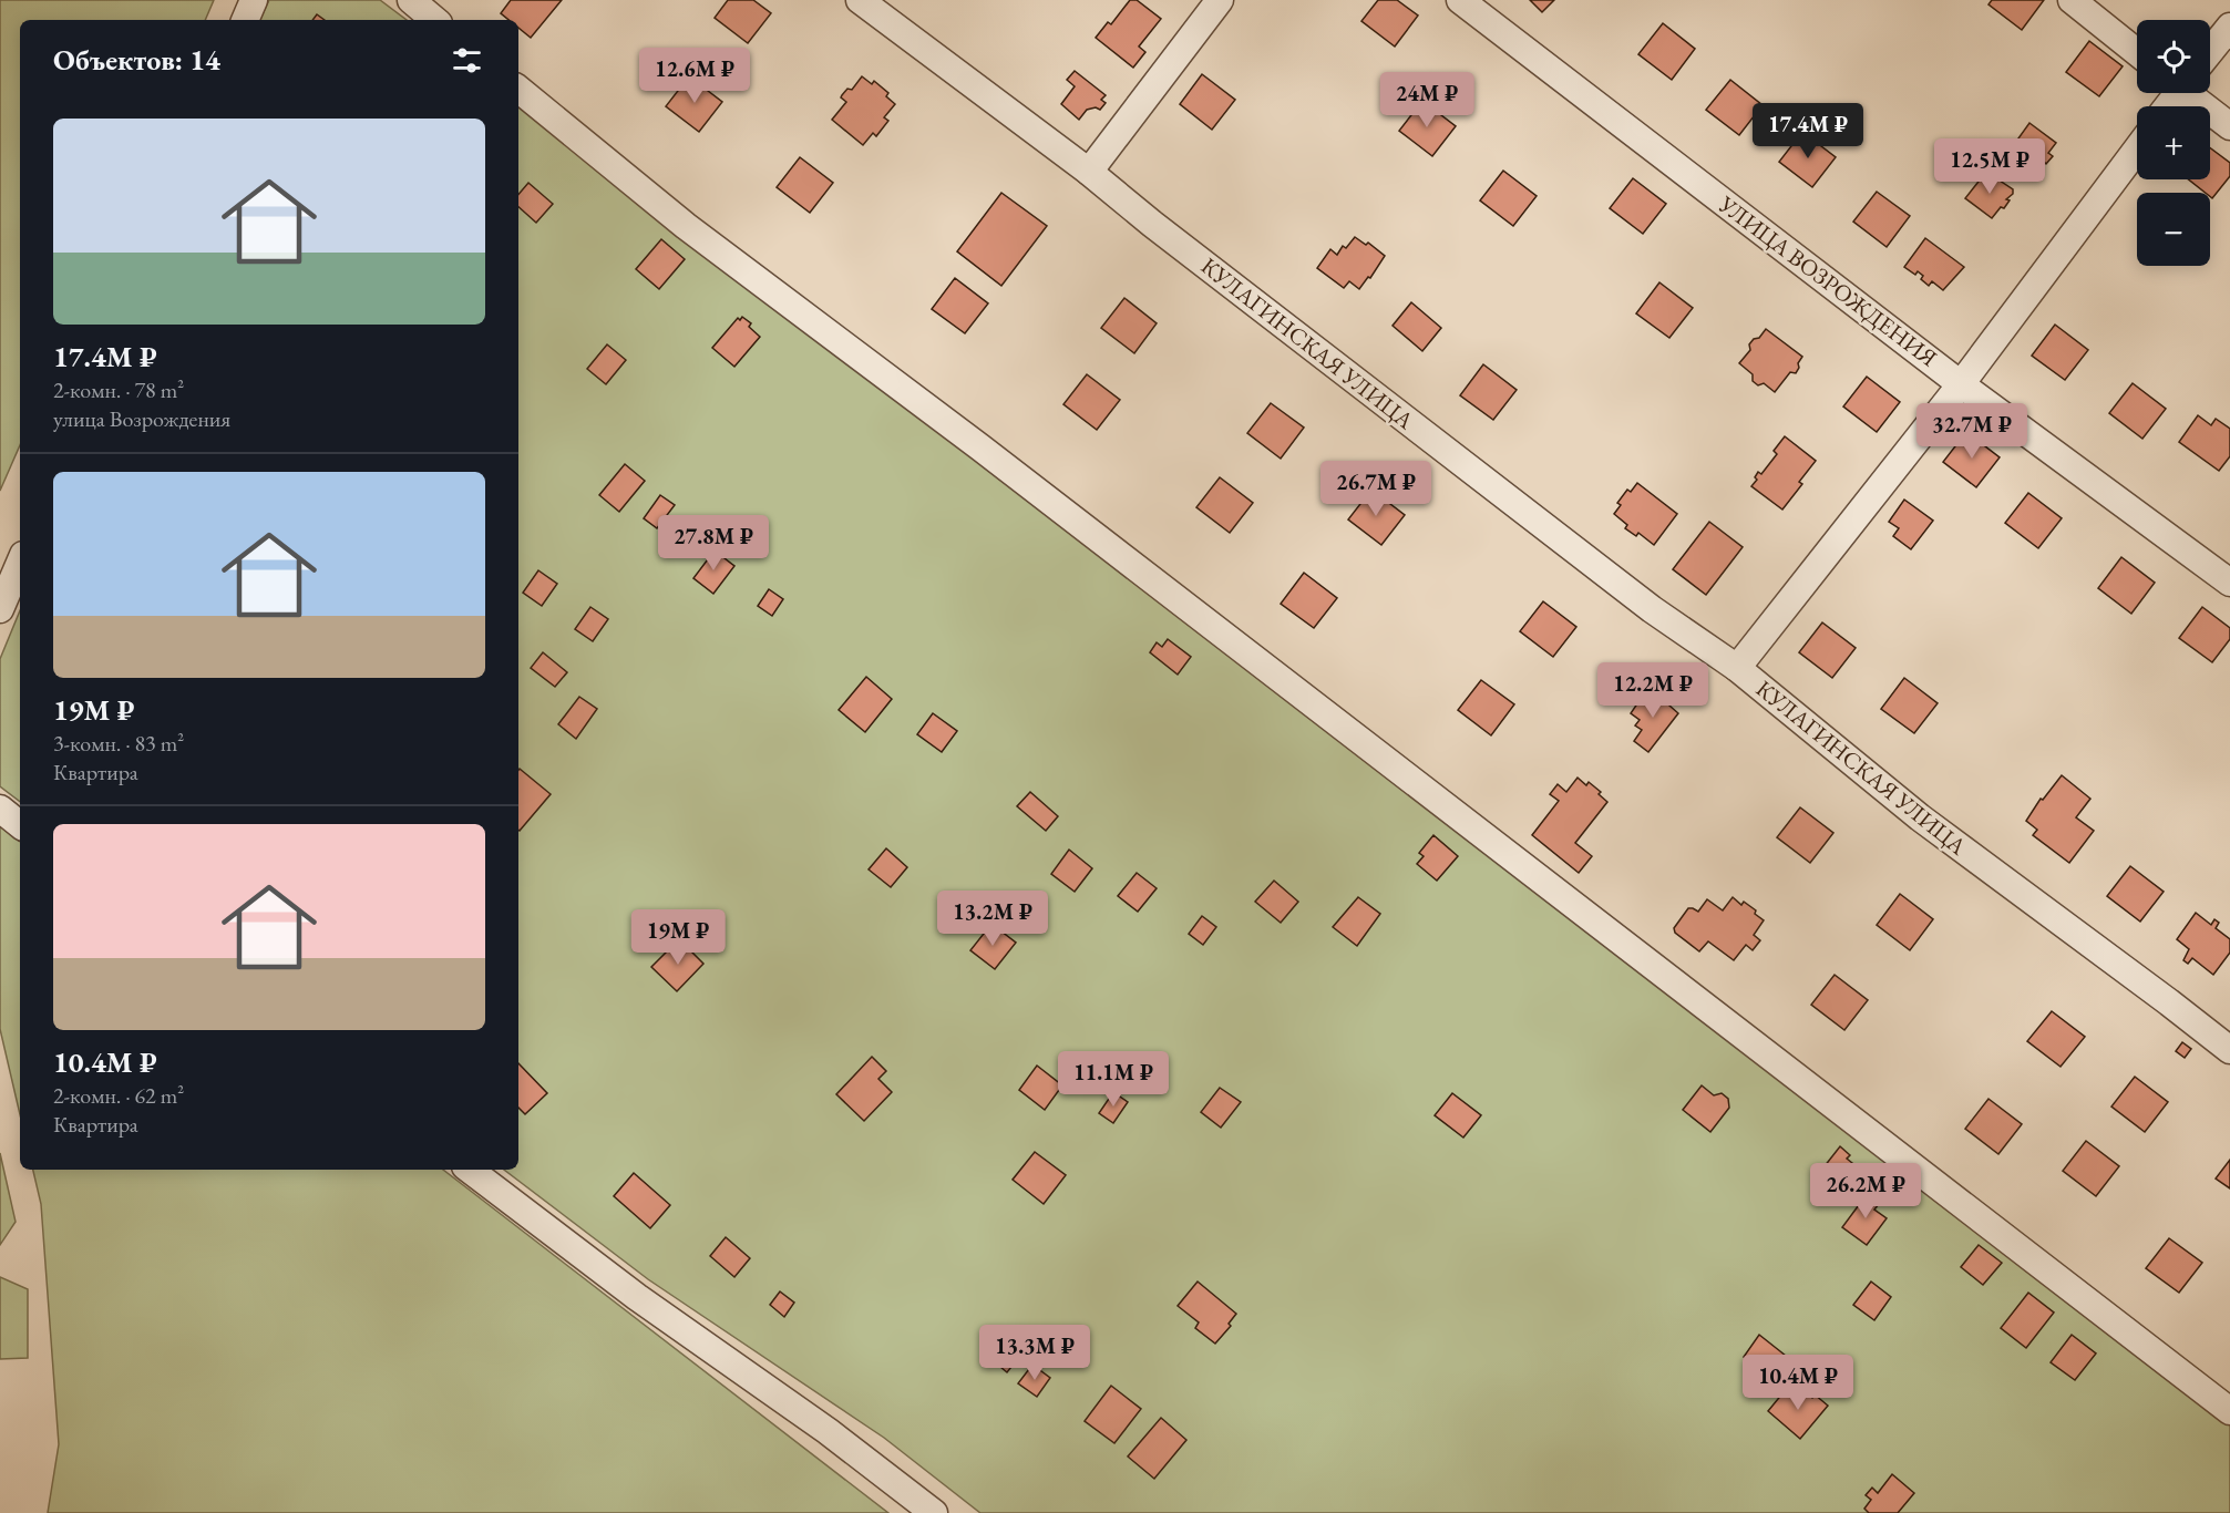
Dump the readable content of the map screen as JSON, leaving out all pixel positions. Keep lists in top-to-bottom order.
{
  "streets": {
    "street": ["УЛИЦА ВОЗРОЖДЕНИЯ", "КУЛАГИНСКАЯ УЛИЦА"]
  },
  "page": {
    "map_buttons": ["+", "−"],
    "heading": "Объектов: 14",
    "price": [
      "12.6M ₽",
      "24M ₽",
      "17.4M ₽",
      "12.5M ₽",
      "32.7M ₽",
      "26.7M ₽",
      "27.8M ₽",
      "12.2M ₽",
      "13.2M ₽",
      "19M ₽",
      "11.1M ₽",
      "26.2M ₽",
      "13.3M ₽",
      "10.4M ₽"
    ],
    "list": [
      {
        "name": "17.4M ₽",
        "note": "2-комн. · 78 m² · улица Возрождения"
      },
      {
        "name": "19M ₽",
        "note": "3-комн. · 83 m² · Квартира"
      },
      {
        "name": "10.4M ₽",
        "note": "2-комн. · 62 m² · Квартира"
      }
    ]
  }
}
